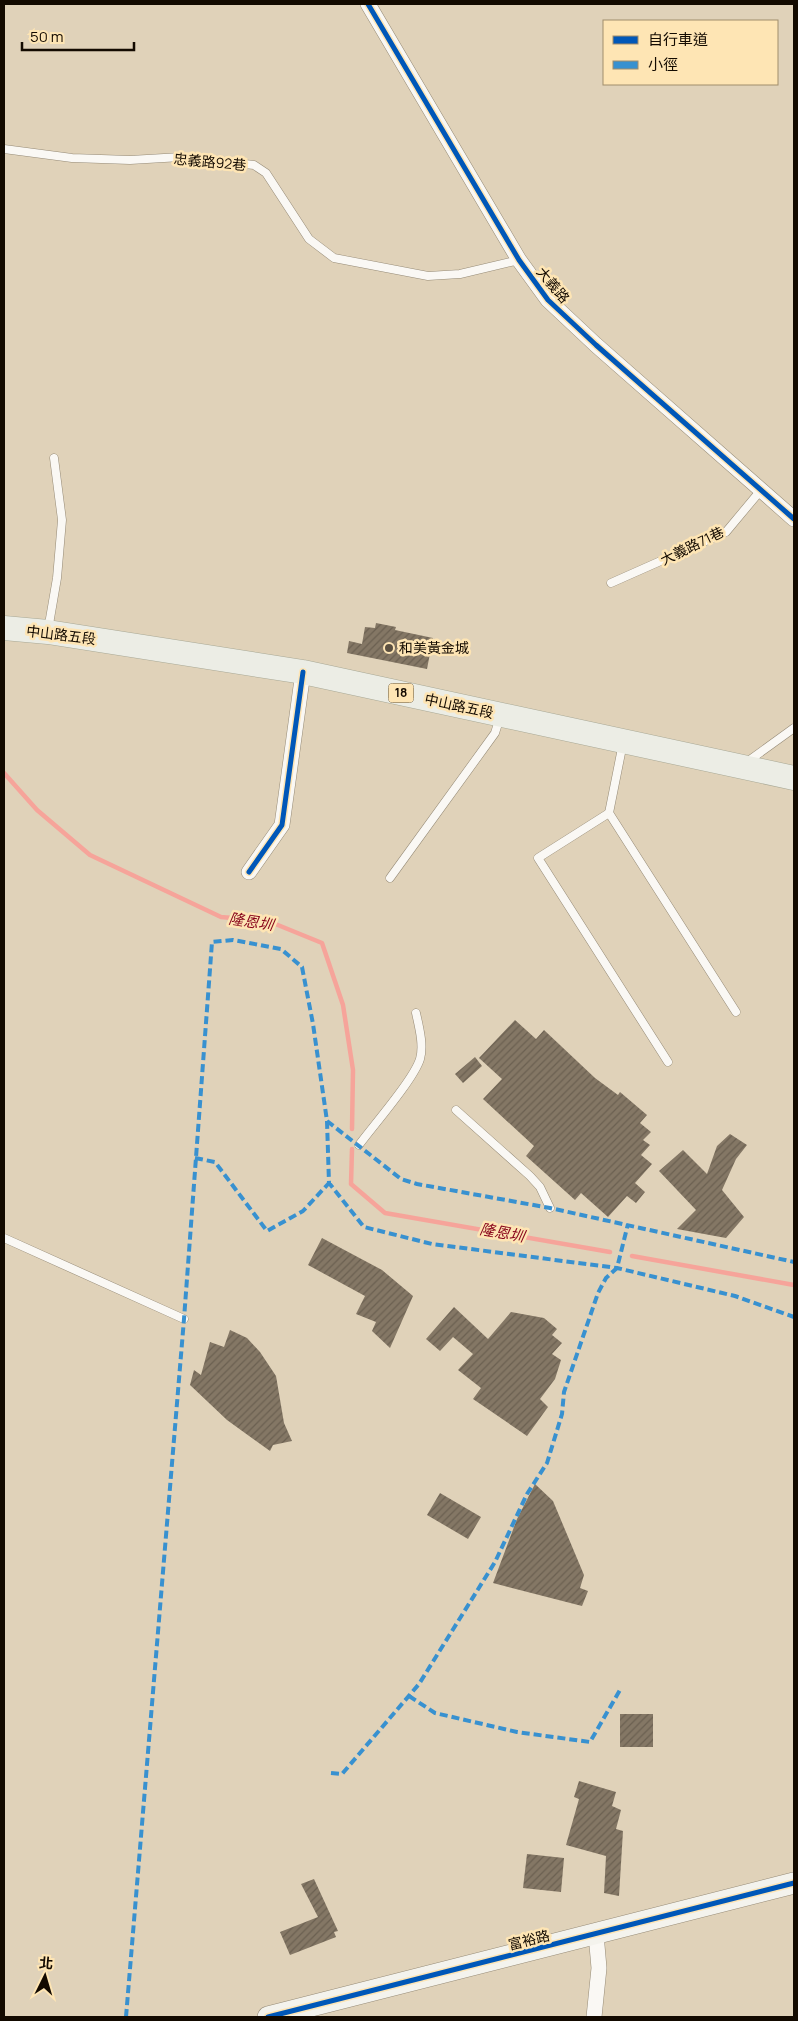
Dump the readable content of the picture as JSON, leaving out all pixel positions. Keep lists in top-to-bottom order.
{
  "streets": {
    "main road": ["中山路五段", "18"],
    "street": ["大義路", "富裕路"],
    "lane": ["忠義路92巷", "大義路71巷"]
  },
  "crossings": [
    ["忠義路92巷", "大義路"],
    ["大義路", "大義路71巷"]
  ],
  "water": ["隆恩圳"],
  "places": ["和美黃金城"],
  "legend": ["自行車道", "小徑"],
  "scale_bar": "50 m",
  "north": "top"
}
